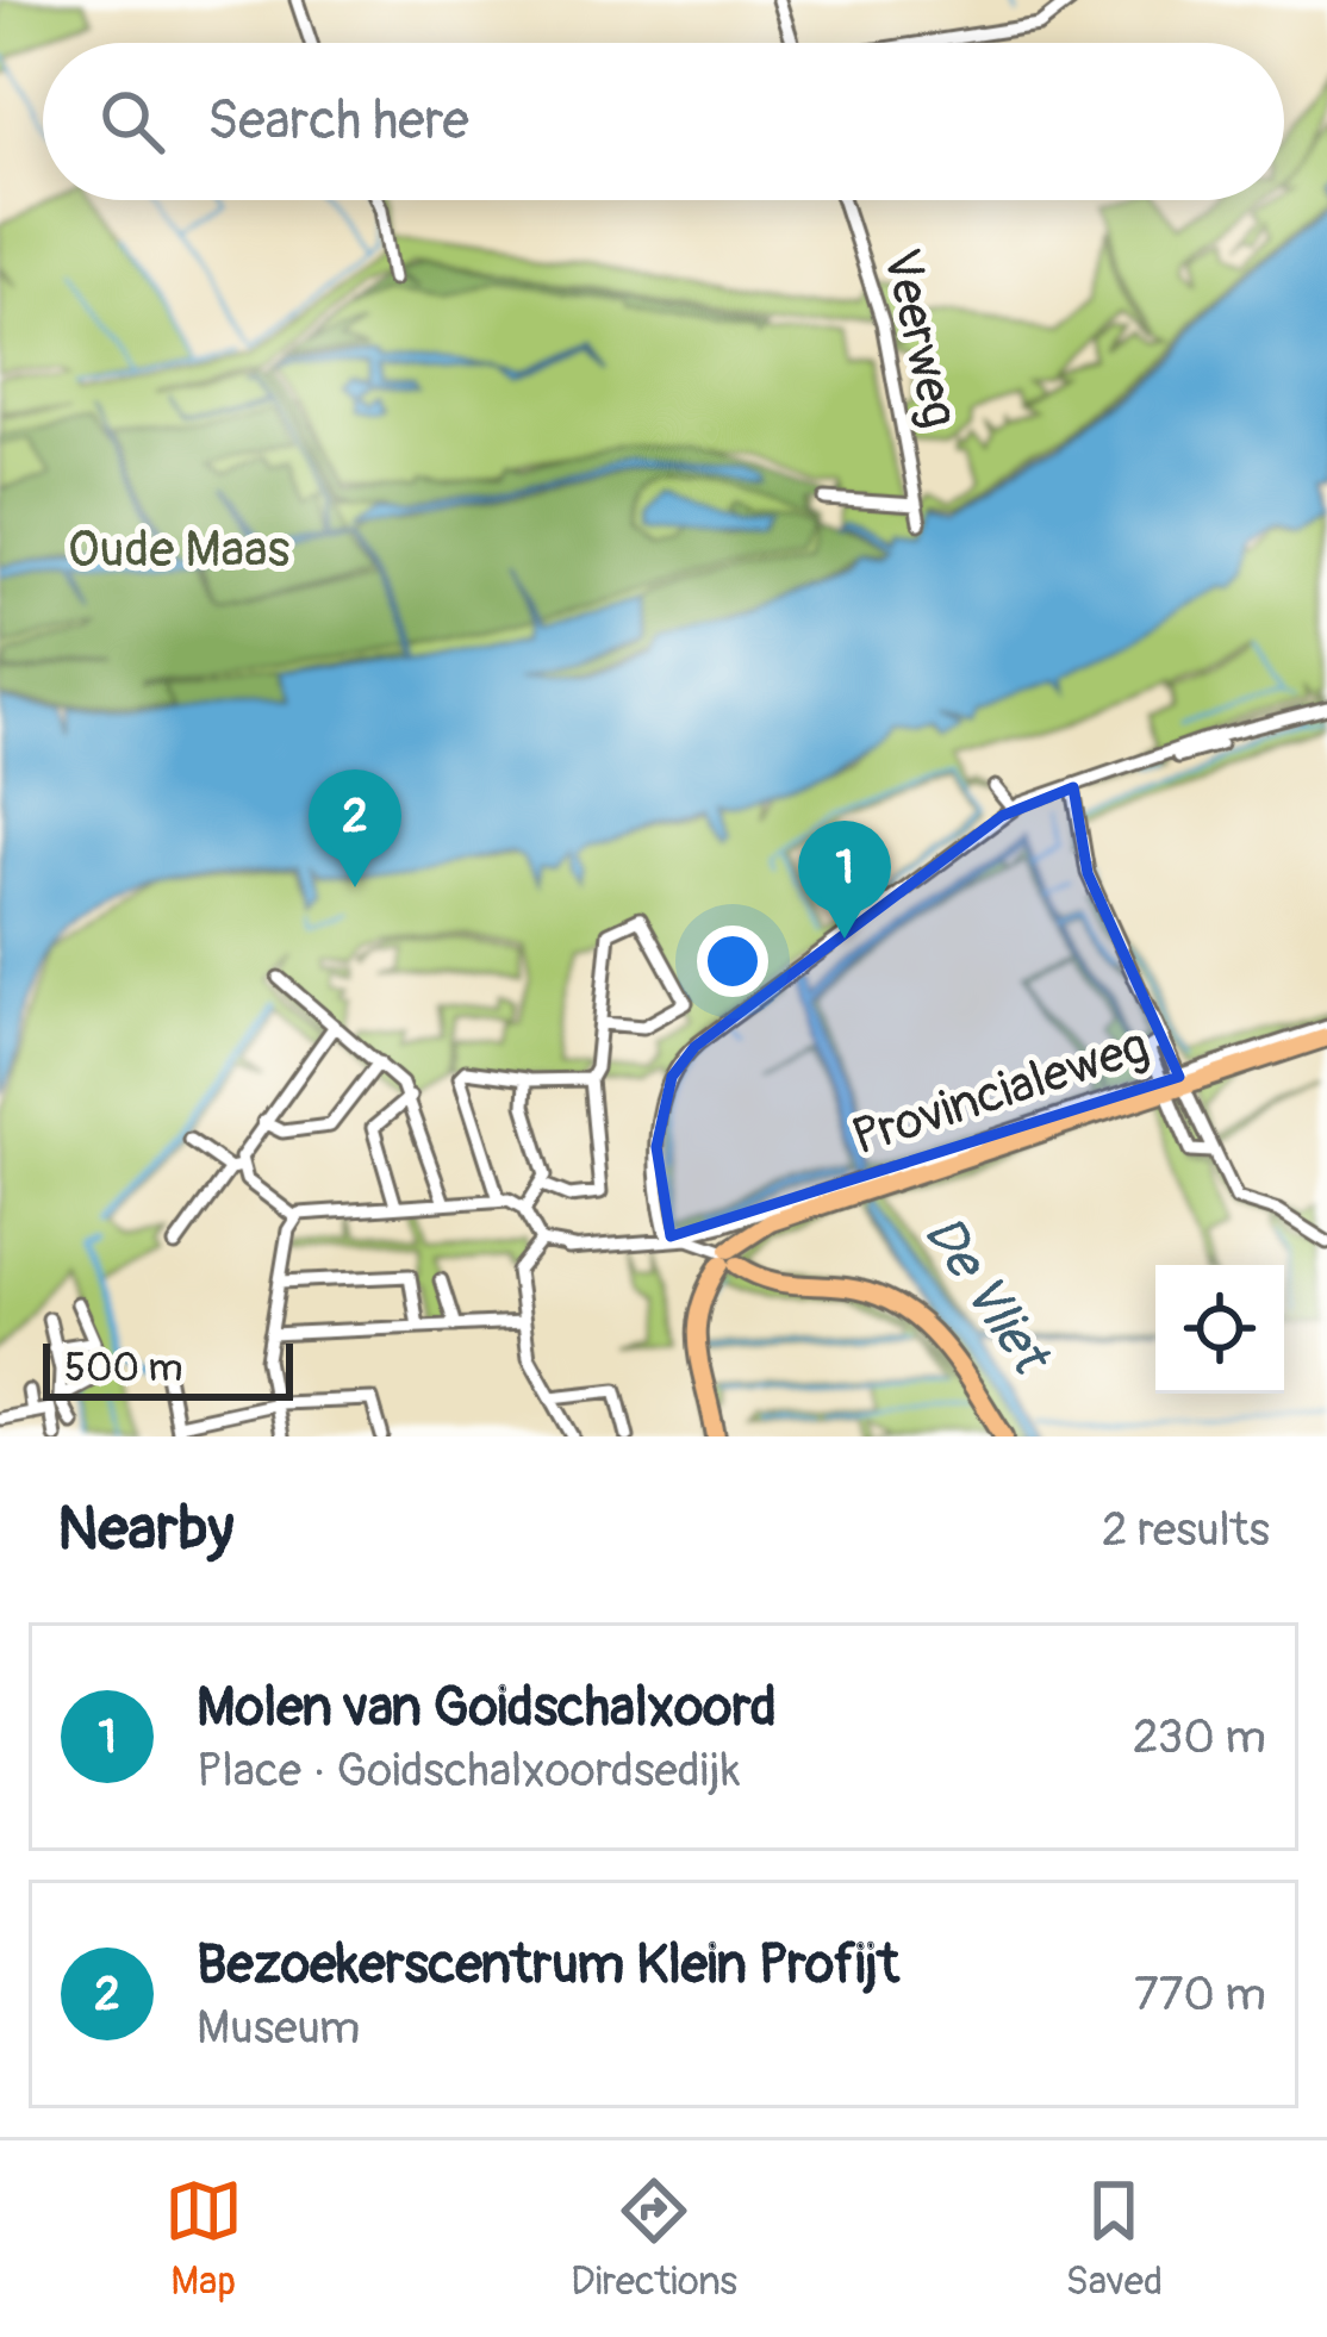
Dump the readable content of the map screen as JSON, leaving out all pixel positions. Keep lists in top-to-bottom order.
{
  "streets": {
    "main road": ["Provincialeweg"],
    "street": ["Veerweg"]
  },
  "water": ["De Vliet"],
  "parks": ["Oude Maas"],
  "scale_bar": "500 m",
  "page": {
    "search": "Search here",
    "pins": ["2", "1"],
    "scale": "500 m",
    "heading": ["Nearby", "2 results"],
    "list": [
      {
        "mark": "1",
        "name": "Molen van Goidschalxoord",
        "note": "Place · Goidschalxoordsedijk",
        "value": "230 m"
      },
      {
        "mark": "2",
        "name": "Bezoekerscentrum Klein Profijt",
        "note": "Museum",
        "value": "770 m"
      }
    ],
    "nav": ["Map", "Directions", "Saved"]
  }
}
